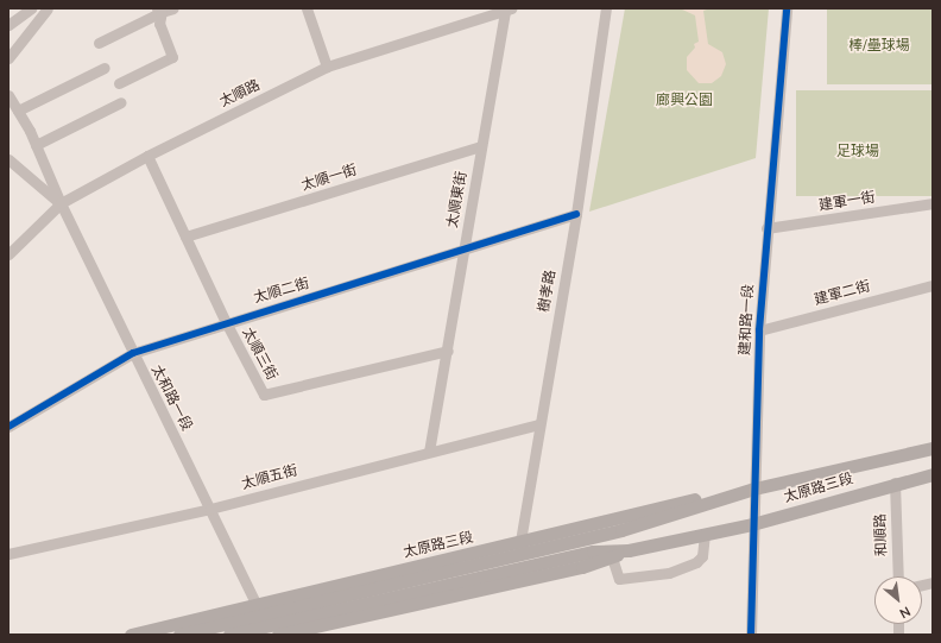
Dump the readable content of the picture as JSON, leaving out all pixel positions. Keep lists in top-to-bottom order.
{
  "streets": {
    "main road": ["太原路三段"],
    "street": [
      "太順路",
      "太順一街",
      "太順東街",
      "建軍一街",
      "太順二街",
      "樹孝路",
      "建軍二街",
      "建和路一段",
      "太順三街",
      "太和路一段",
      "太順五街",
      "和順路"
    ]
  },
  "crossings": [
    ["太順路", "太順東街"],
    ["太順路", "太順三街"],
    ["太順路", "太和路一段"],
    ["太順一街", "太順東街"],
    ["太順一街", "太順三街"],
    ["太順東街", "太順二街"],
    ["太順東街", "太順三街"],
    ["太順東街", "太順五街"],
    ["建軍一街", "建和路一段"],
    ["太順二街", "樹孝路"],
    ["太順二街", "太順三街"],
    ["太順二街", "太和路一段"],
    ["樹孝路", "太順五街"],
    ["樹孝路", "太原路三段"],
    ["建軍二街", "建和路一段"],
    ["建和路一段", "太原路三段"],
    ["太和路一段", "太順五街"],
    ["太和路一段", "太原路三段"],
    ["太原路三段", "和順路"]
  ],
  "parks": ["棒/壘球場", "廊興公園", "足球場"],
  "north": "bottom right"
}
